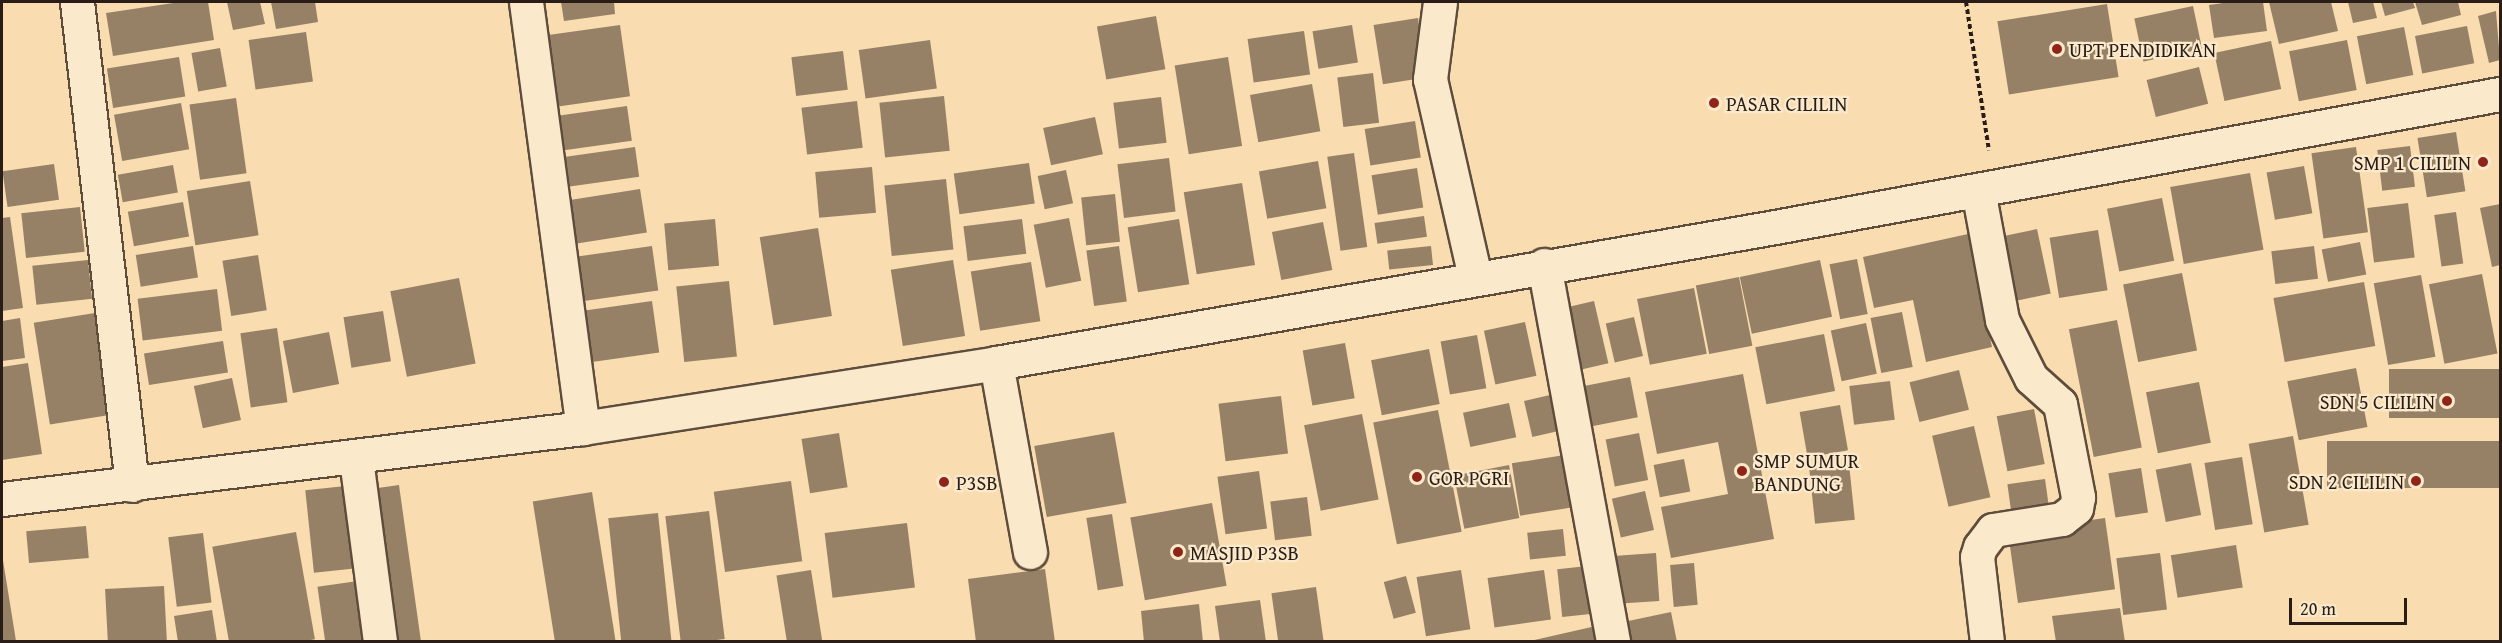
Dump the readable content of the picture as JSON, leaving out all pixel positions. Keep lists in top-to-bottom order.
{
  "places": [
    "UPT PENDIDIKAN",
    "PASAR CILILIN",
    "SMP 1 CILILIN",
    "SDN 5 CILILIN",
    "SMP SUMUR BANDUNG",
    "GOR PGRI",
    "SDN 2 CILILIN",
    "P3SB",
    "MASJID P3SB"
  ],
  "scale_bar": "20 m"
}
